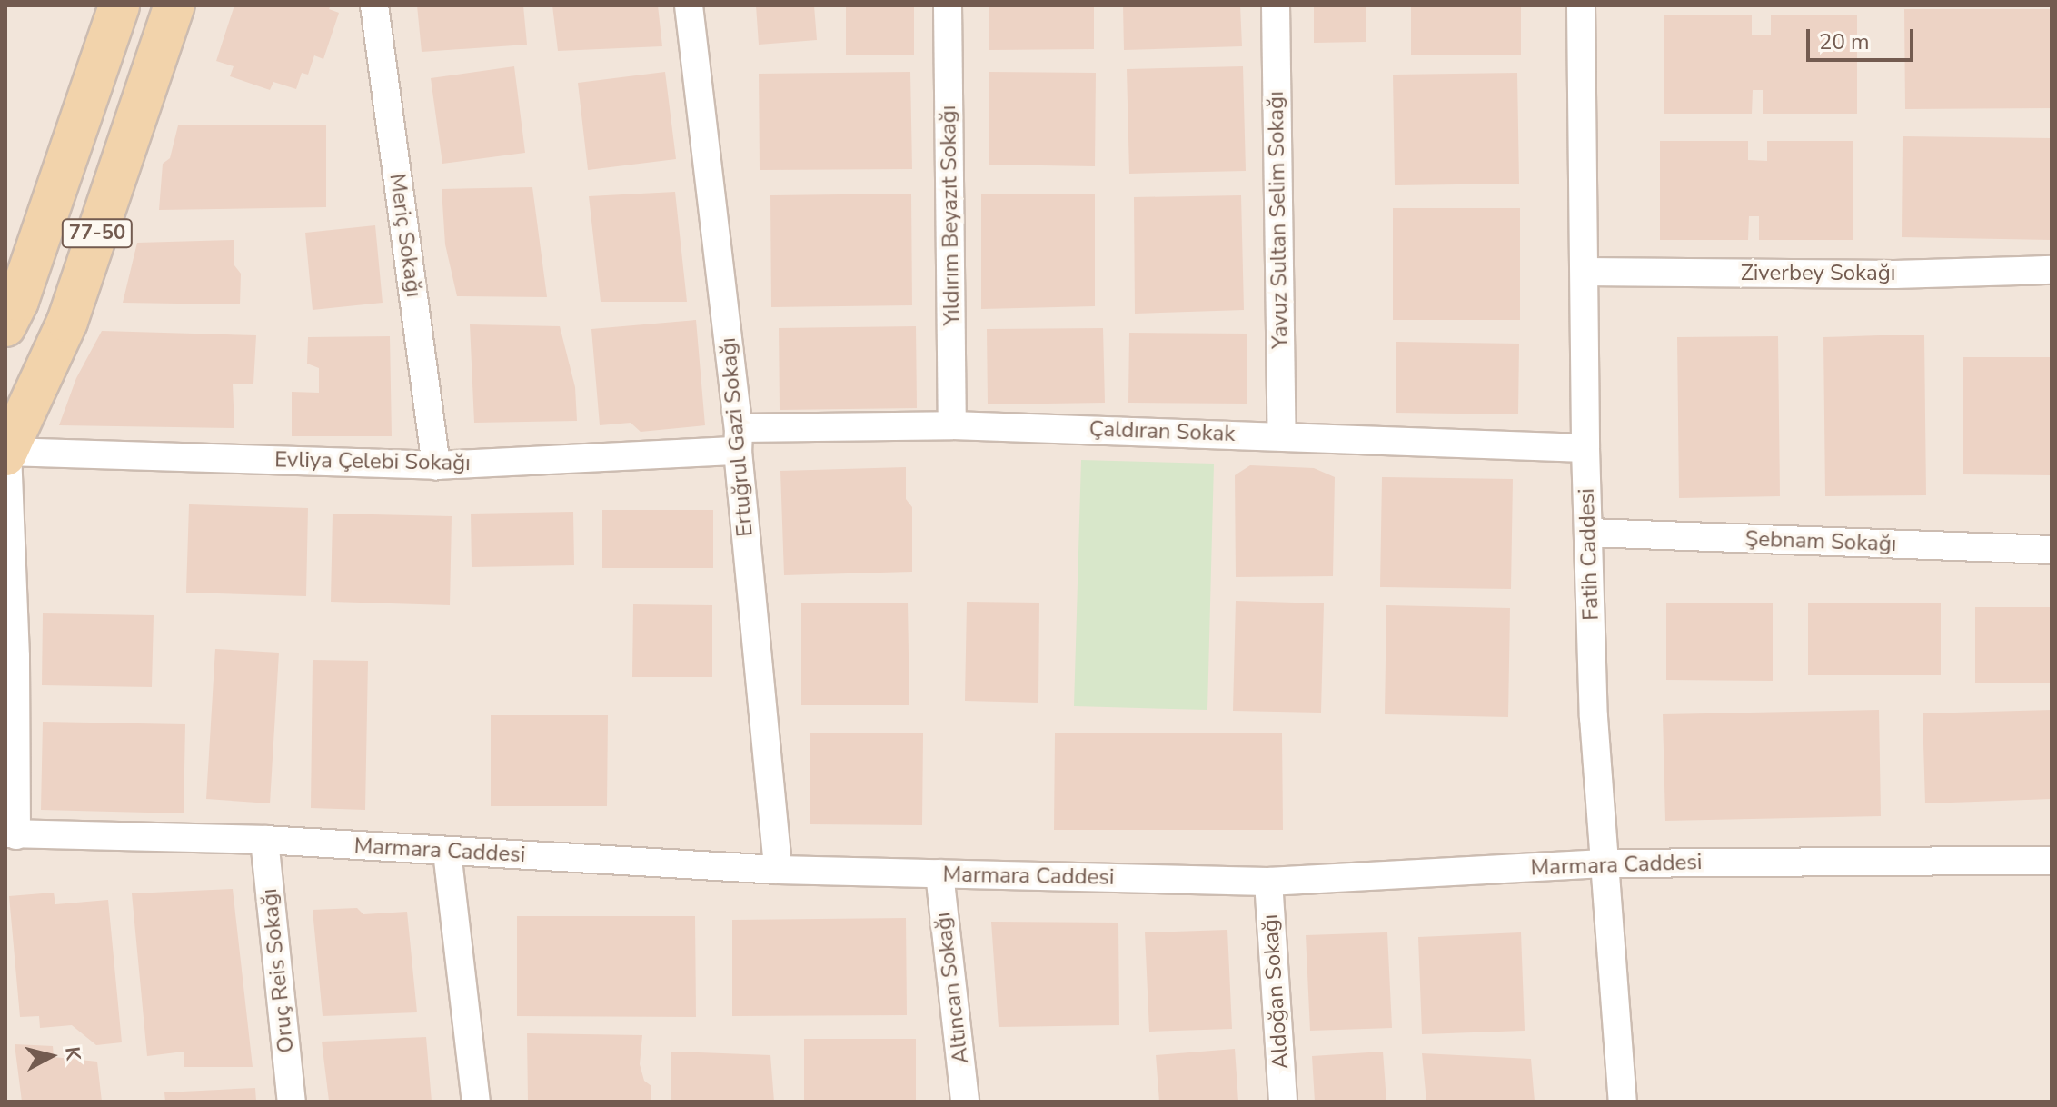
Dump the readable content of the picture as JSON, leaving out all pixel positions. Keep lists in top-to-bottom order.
{
  "streets": {
    "main road": ["77-50"],
    "street": [
      "Yıldırım Beyazıt Sokağı",
      "Yavuz Sultan Selim Sokağı",
      "Meriç Sokağı",
      "Ziverbey Sokağı",
      "Çaldıran Sokak",
      "Ertuğrul Gazi Sokağı",
      "Evliya Çelebi Sokağı",
      "Şebnam Sokağı",
      "Fatih Caddesi",
      "Marmara Caddesi",
      "Oruç Reis Sokağı",
      "Altıncan Sokağı",
      "Aldoğan Sokağı"
    ]
  },
  "crossings": [
    ["Yıldırım Beyazıt Sokağı", "Çaldıran Sokak"],
    ["Yavuz Sultan Selim Sokağı", "Çaldıran Sokak"],
    ["77-50", "Evliya Çelebi Sokağı"],
    ["Meriç Sokağı", "Evliya Çelebi Sokağı"],
    ["Ziverbey Sokağı", "Fatih Caddesi"],
    ["Çaldıran Sokak", "Ertuğrul Gazi Sokağı"],
    ["Çaldıran Sokak", "Evliya Çelebi Sokağı"],
    ["Çaldıran Sokak", "Fatih Caddesi"],
    ["Ertuğrul Gazi Sokağı", "Evliya Çelebi Sokağı"],
    ["Ertuğrul Gazi Sokağı", "Marmara Caddesi"],
    ["Şebnam Sokağı", "Fatih Caddesi"],
    ["Fatih Caddesi", "Marmara Caddesi"],
    ["Marmara Caddesi", "Oruç Reis Sokağı"],
    ["Marmara Caddesi", "Altıncan Sokağı"],
    ["Marmara Caddesi", "Aldoğan Sokağı"]
  ],
  "scale_bar": "20 m",
  "north": "right"
}
